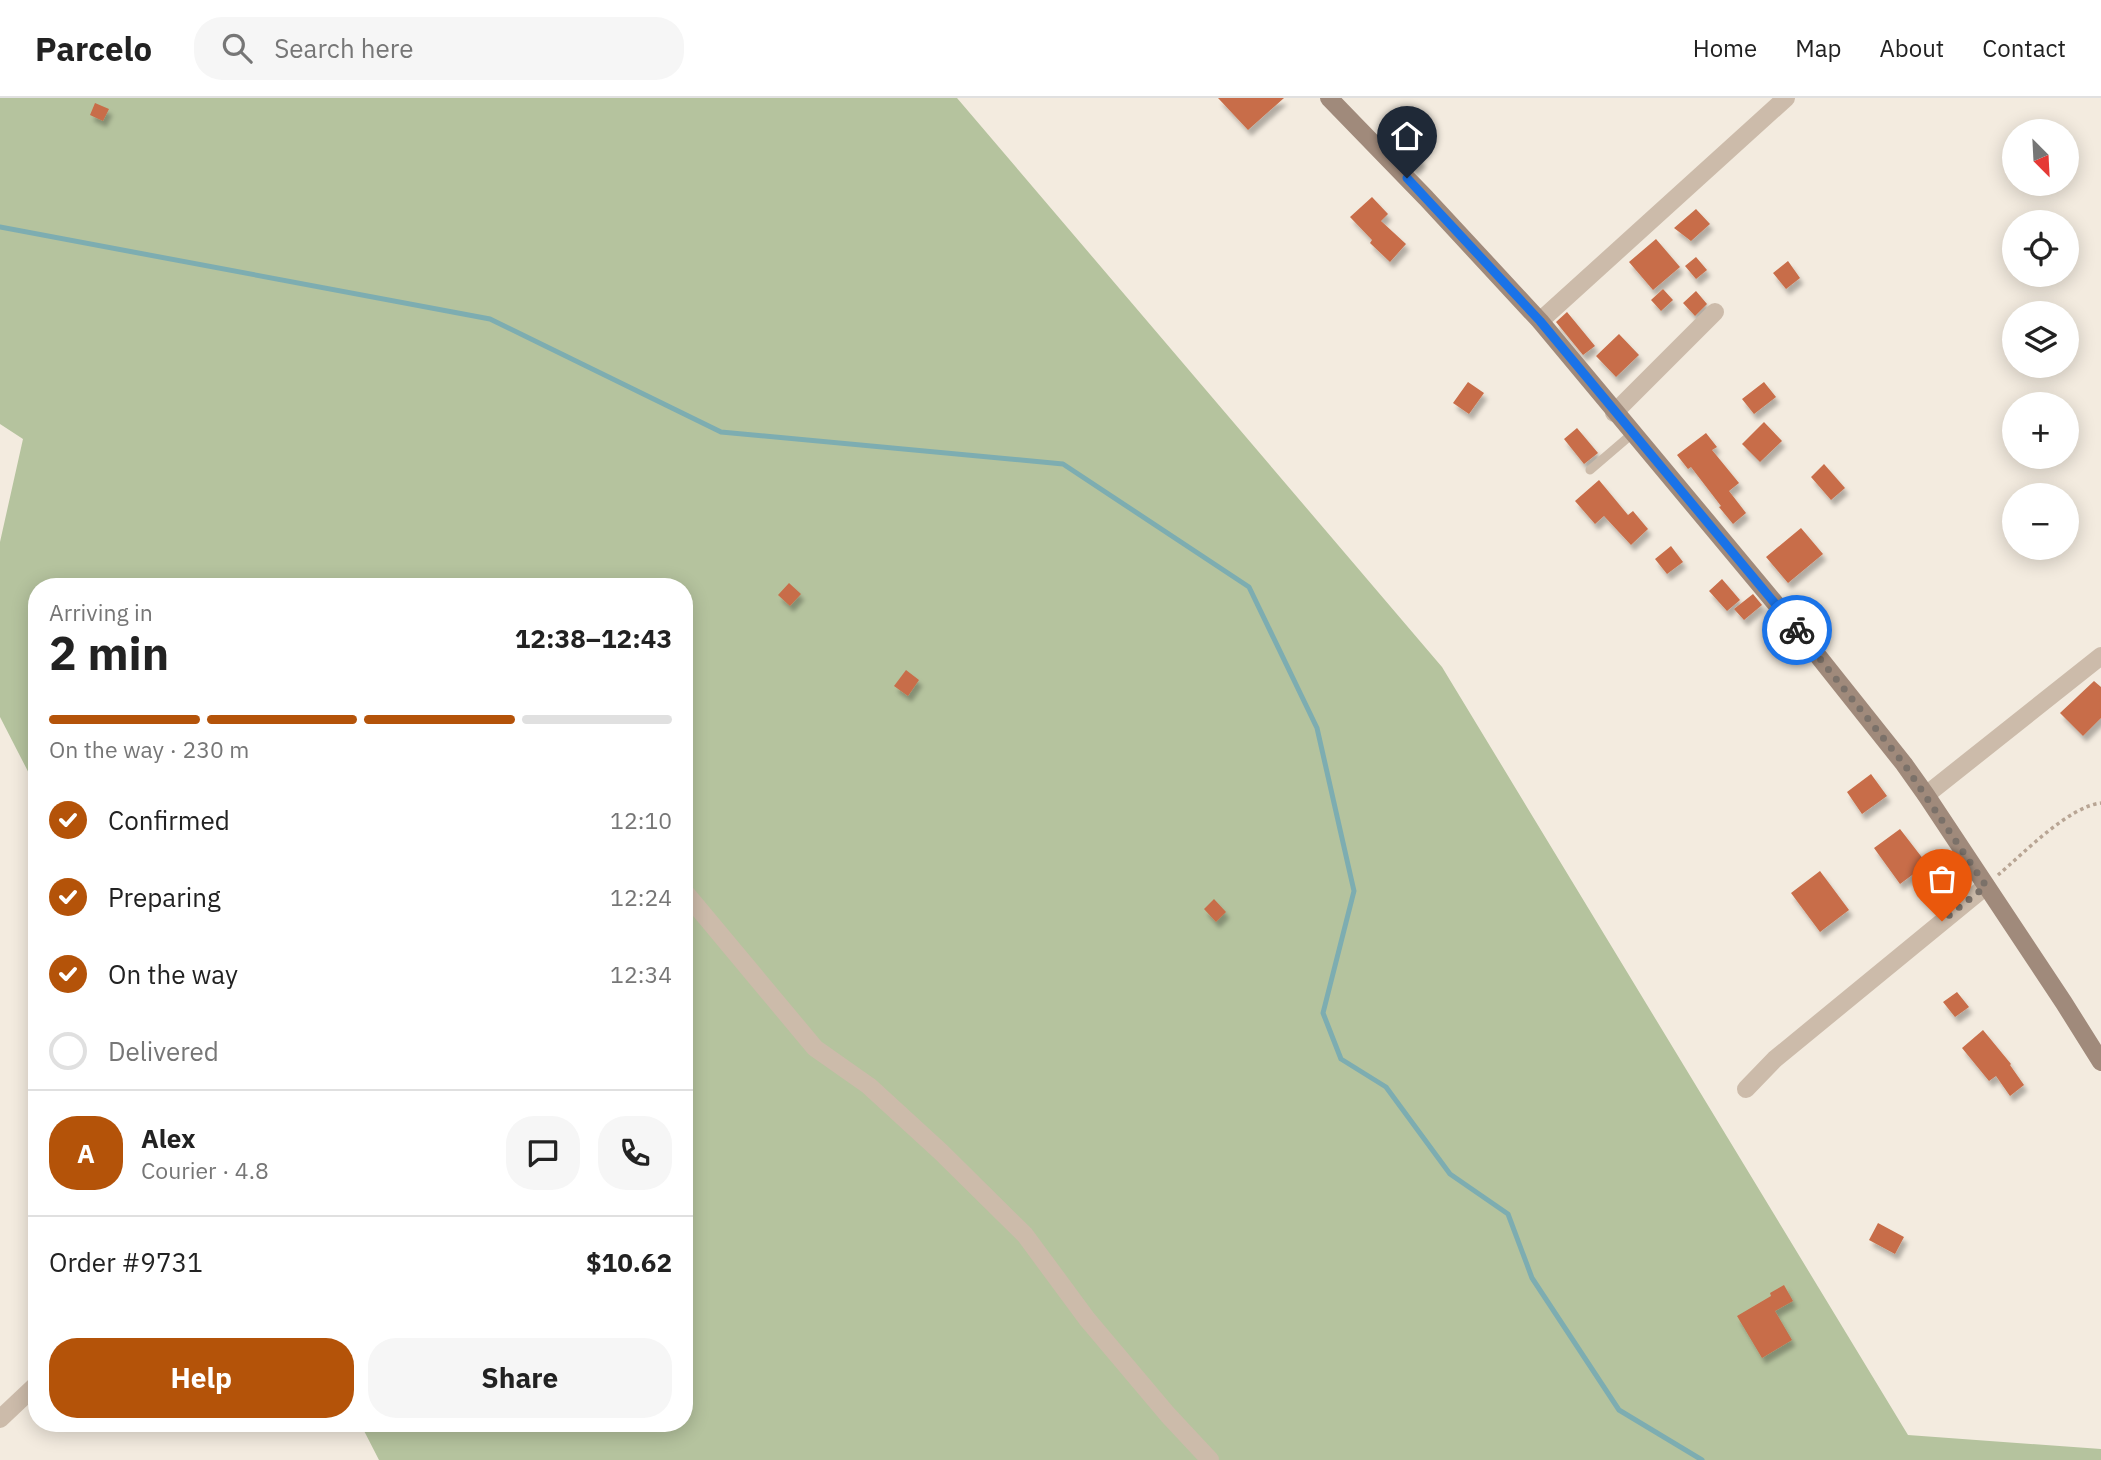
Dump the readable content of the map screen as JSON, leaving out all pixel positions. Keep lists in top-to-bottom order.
{
  "north": "bottom right",
  "page": {
    "header": "Parcelo",
    "search": "Search here",
    "nav": [
      "Home",
      "Map",
      "About",
      "Contact"
    ],
    "map_buttons": ["+", "−"],
    "heading": ["2 min", "Arriving in", "12:38–12:43"],
    "panel": [
      "Alex",
      "Courier · 4.8",
      "Order #9731",
      "$10.62"
    ],
    "bar": "On the way · 230 m",
    "list": [
      ["Confirmed", "12:10"],
      ["Preparing", "12:24"],
      ["On the way", "12:34"],
      "Delivered"
    ],
    "round": "A",
    "buttons": ["Help", "Share"]
  }
}
